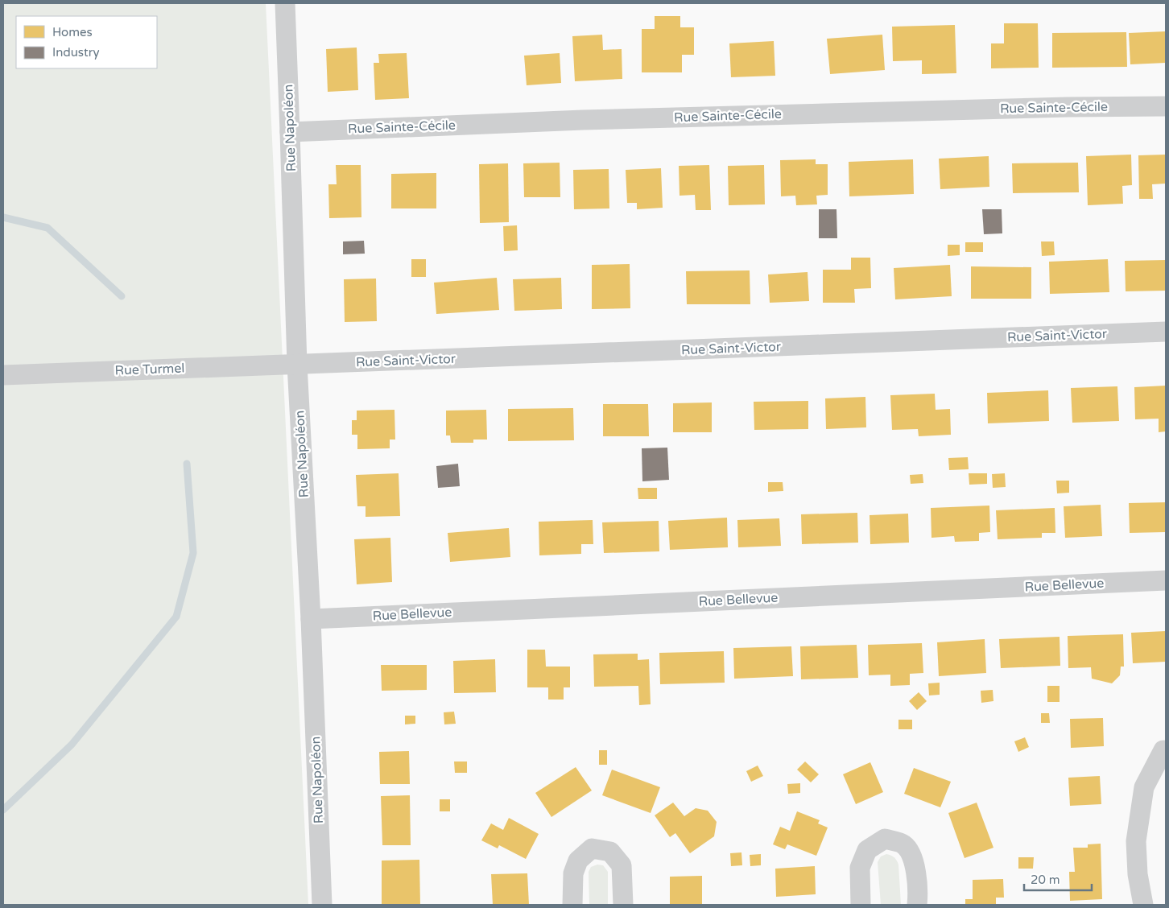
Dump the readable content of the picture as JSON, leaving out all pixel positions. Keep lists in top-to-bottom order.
{
  "streets": {
    "street": [
      "Rue Sainte-Cécile",
      "Rue Napoléon",
      "Rue Saint-Victor",
      "Rue Turmel",
      "Rue Bellevue"
    ]
  },
  "crossings": [
    ["Rue Sainte-Cécile", "Rue Napoléon"],
    ["Rue Napoléon", "Rue Saint-Victor"],
    ["Rue Napoléon", "Rue Turmel"],
    ["Rue Napoléon", "Rue Bellevue"],
    ["Rue Saint-Victor", "Rue Turmel"]
  ],
  "legend": ["Homes", "Industry"],
  "scale_bar": "20 m"
}
